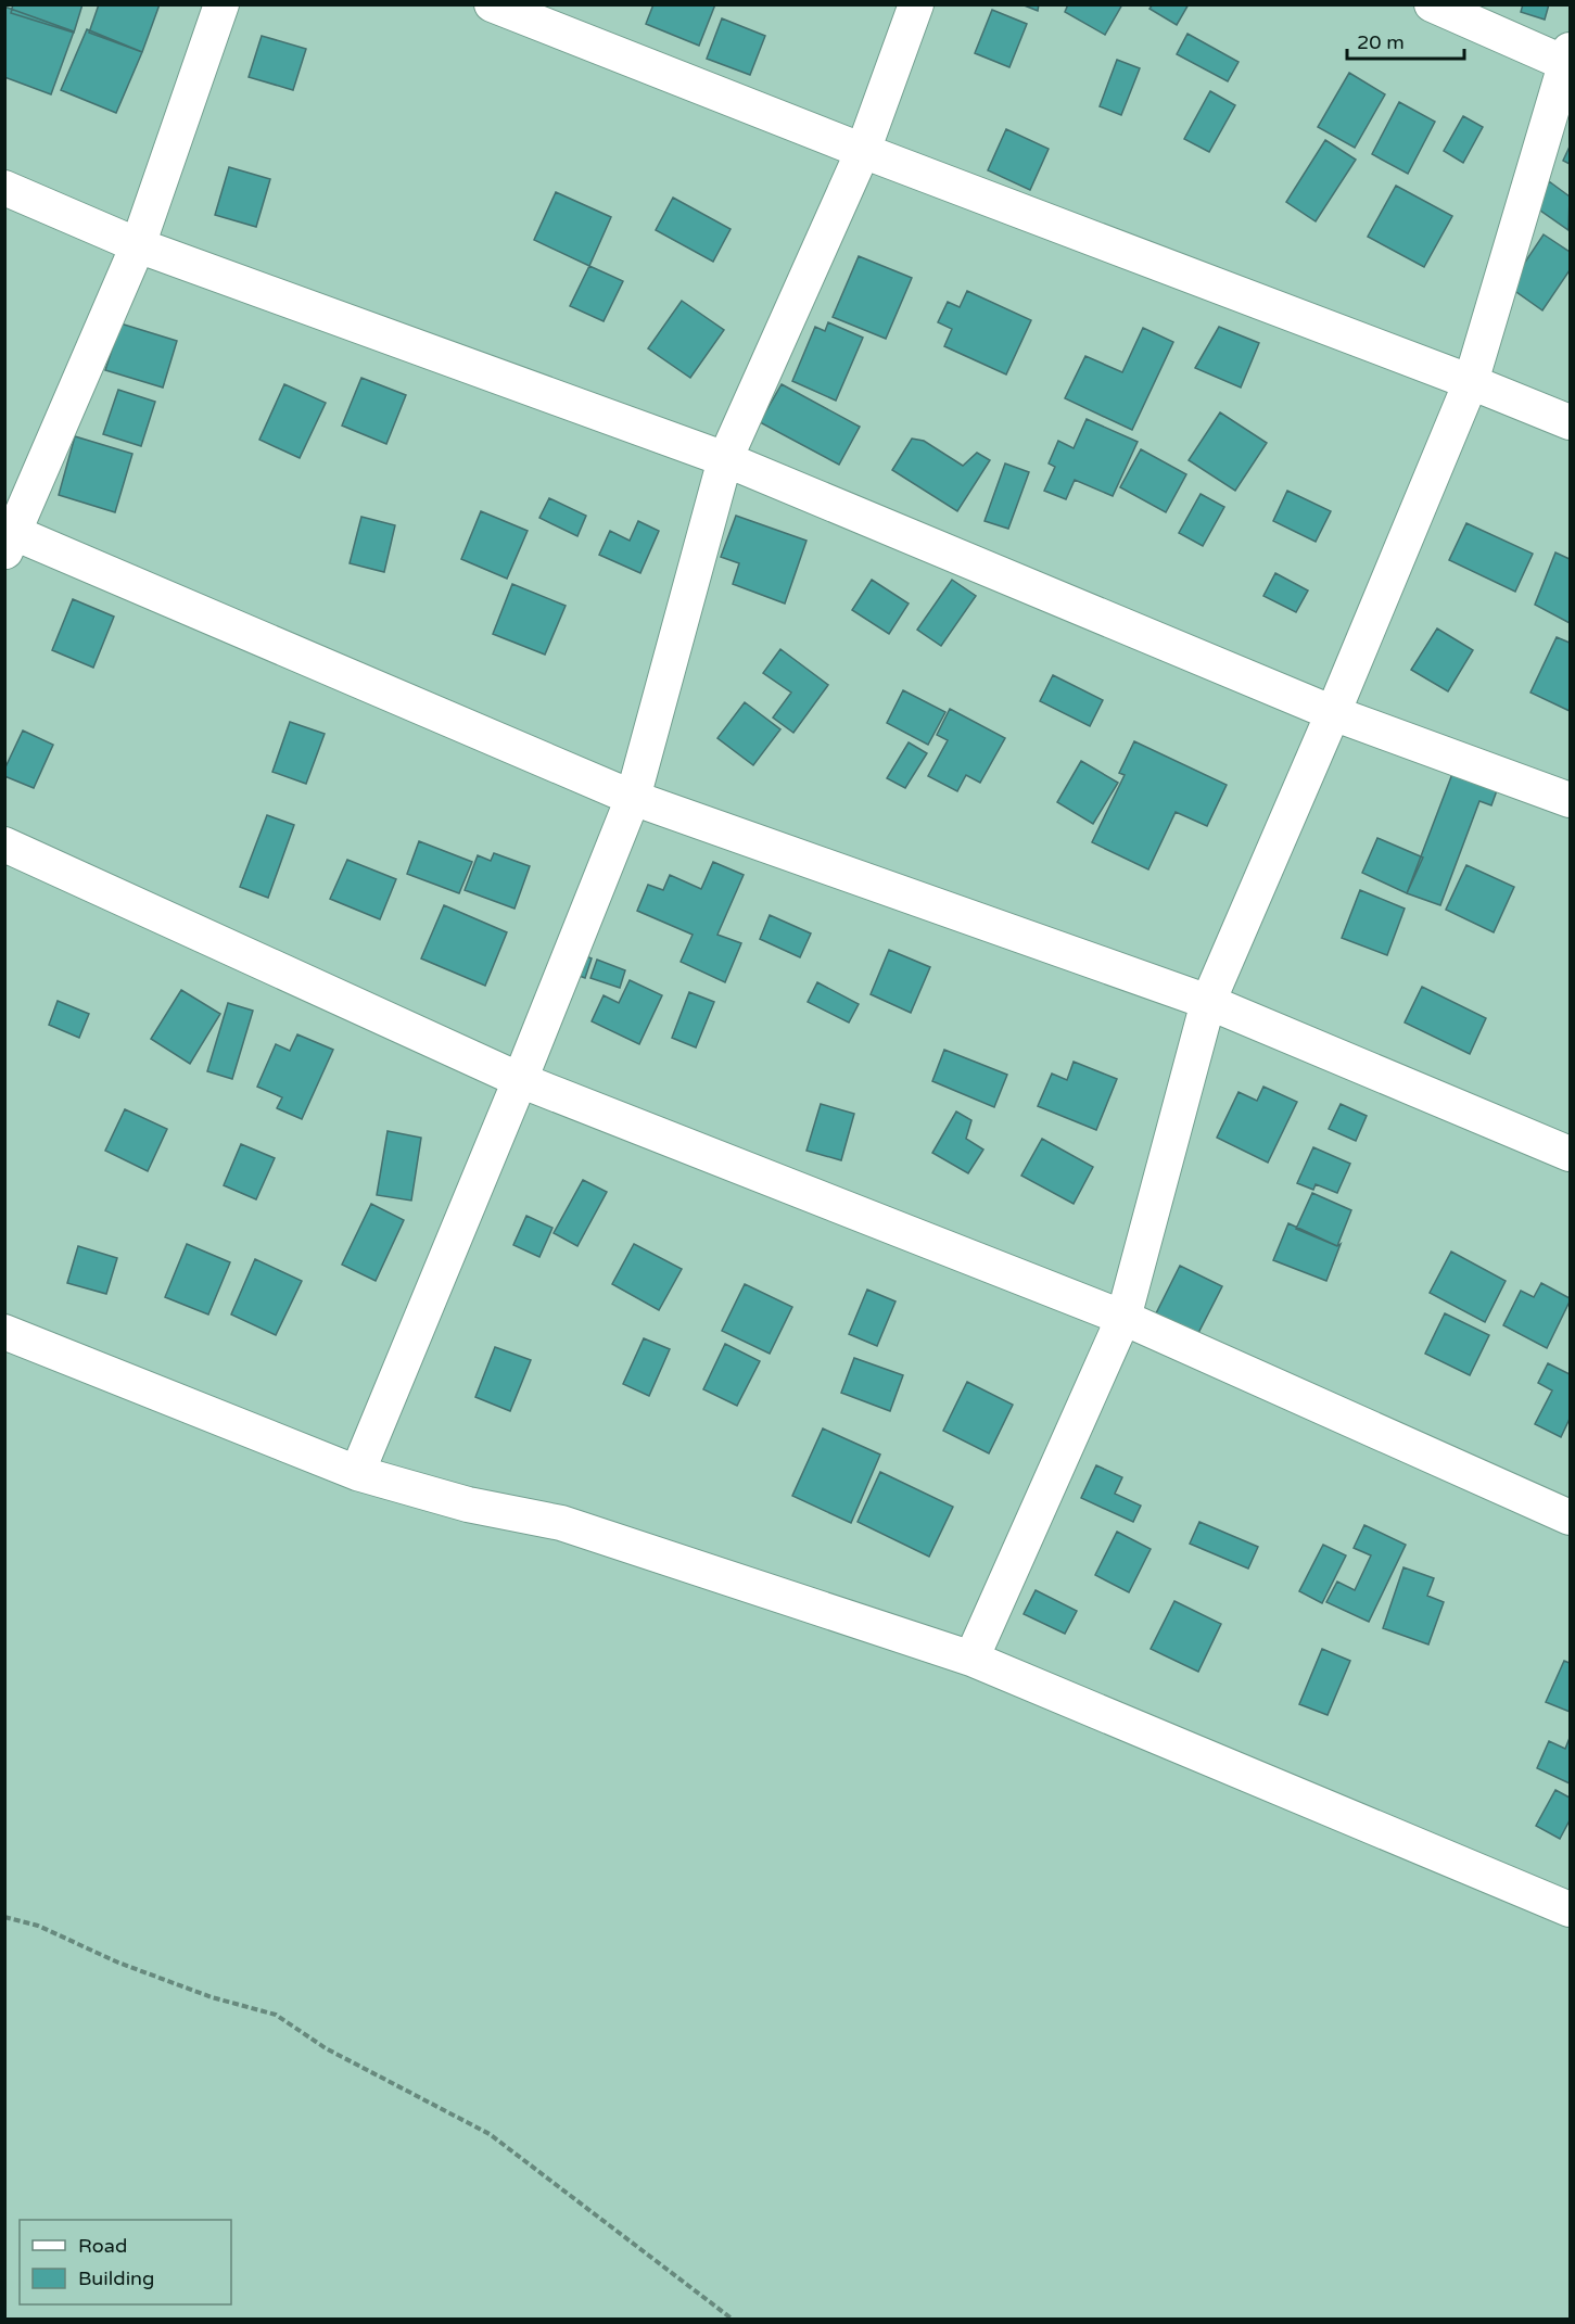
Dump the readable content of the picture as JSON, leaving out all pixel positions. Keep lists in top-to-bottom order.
{
  "legend": ["Road", "Building"],
  "scale_bar": "20 m"
}
